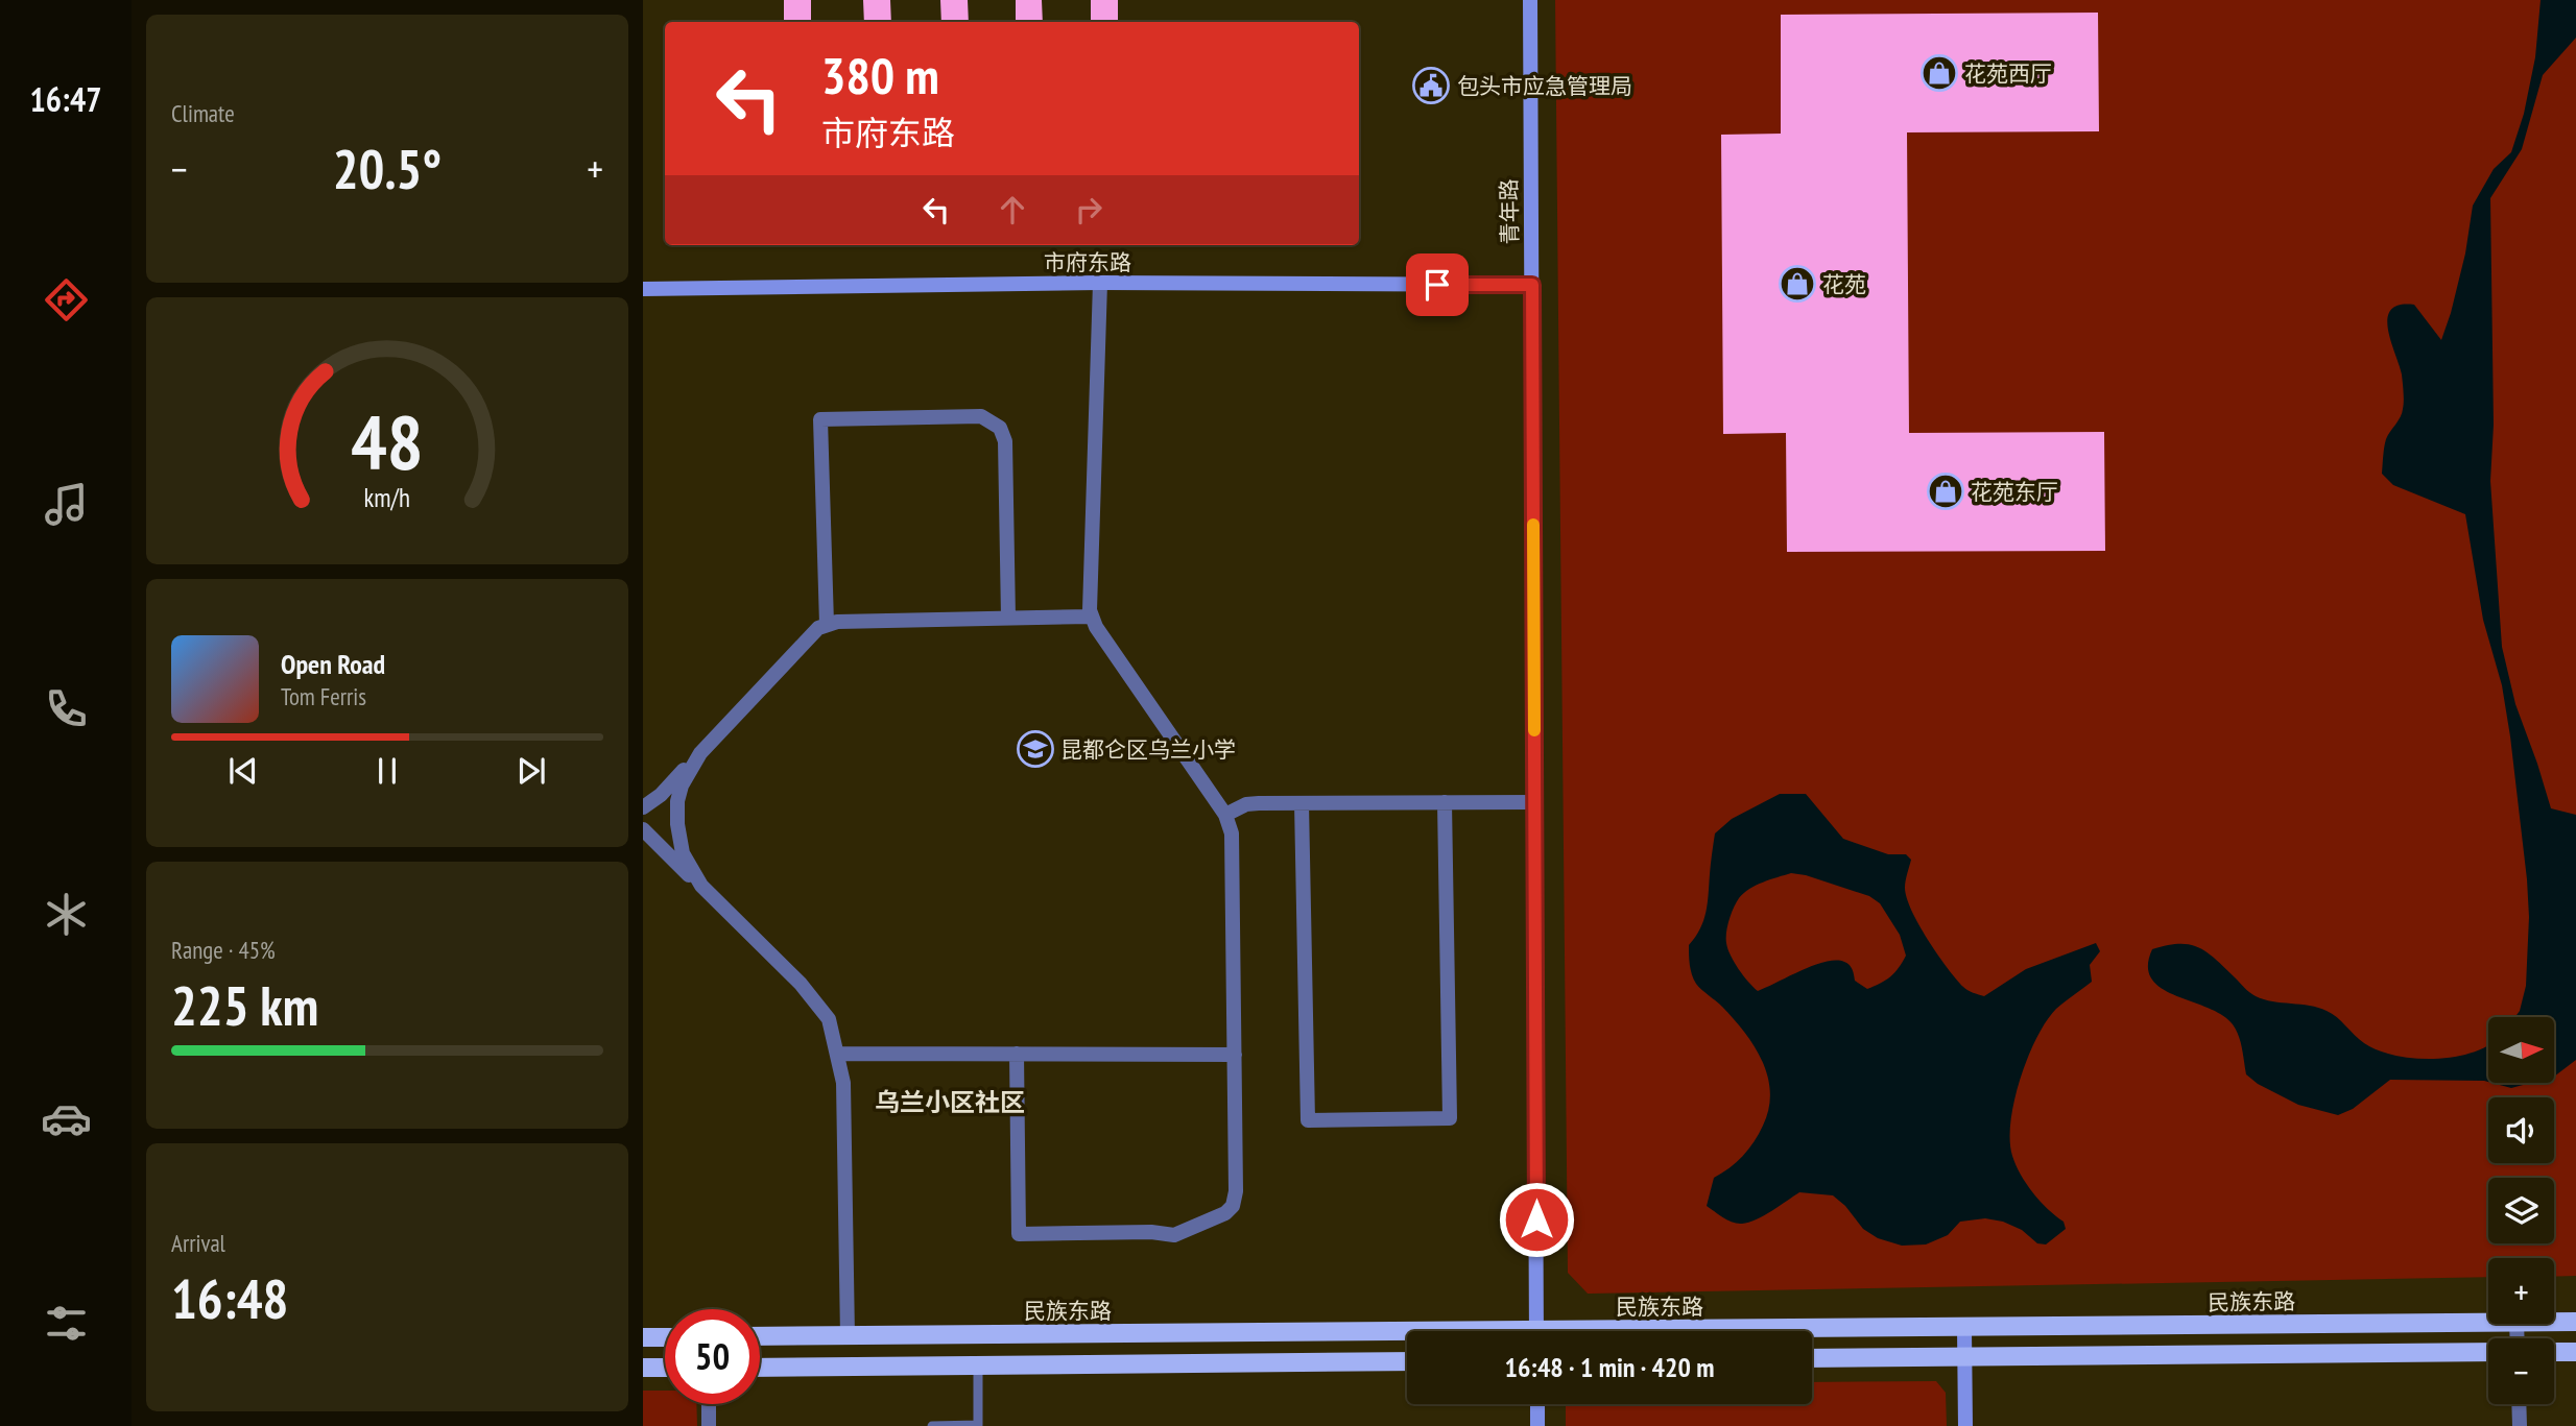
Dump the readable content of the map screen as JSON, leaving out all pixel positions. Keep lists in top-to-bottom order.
{
  "streets": {
    "main road": ["青年路", "市府东路", "民族东路"]
  },
  "crossings": [
    ["青年路", "市府东路"]
  ],
  "districts": ["乌兰小区社区"],
  "places": {
    "shop": ["花苑西厅", "花苑", "花苑东厅"],
    "public building": ["包头市应急管理局"],
    "school or university": ["昆都仑区乌兰小学"]
  },
  "north": "right",
  "page": {
    "tabs": "16:47",
    "tile": [
      "Climate",
      ["Range · 45%", "225 km"],
      ["Arrival", "16:48"]
    ],
    "turn": ["380 m", "市府东路"],
    "heat": ["−", "20.5°", "+"],
    "song": ["Open Road", "Tom Ferris"],
    "map_buttons": ["+", "−"],
    "limit": "50",
    "trip": "16:48 · 1 min · 420 m",
    "gauge": ["48", "km/h"]
  }
}
